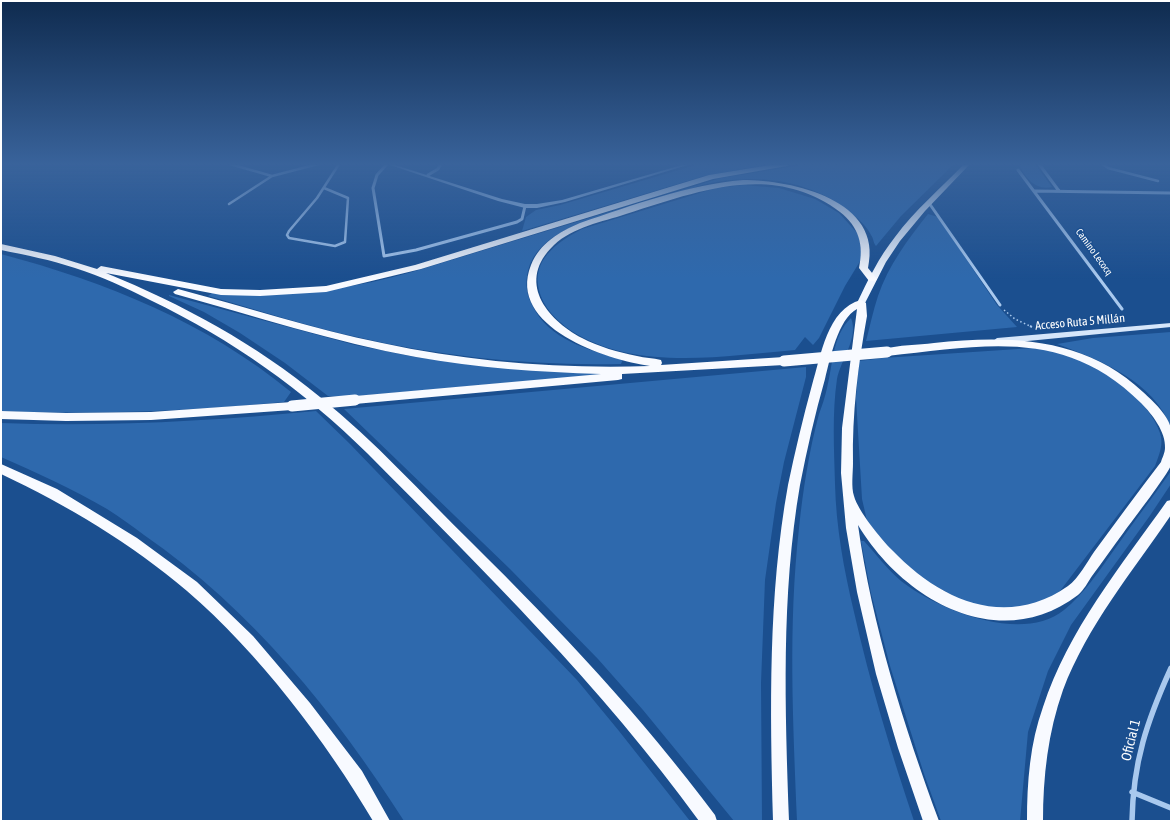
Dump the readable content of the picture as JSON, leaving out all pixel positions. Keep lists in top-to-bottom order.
{
  "streets": {
    "main road": ["Acceso Ruta 5 Millán"],
    "street": ["Camino Lecocq", "Oficial 1"]
  }
}
